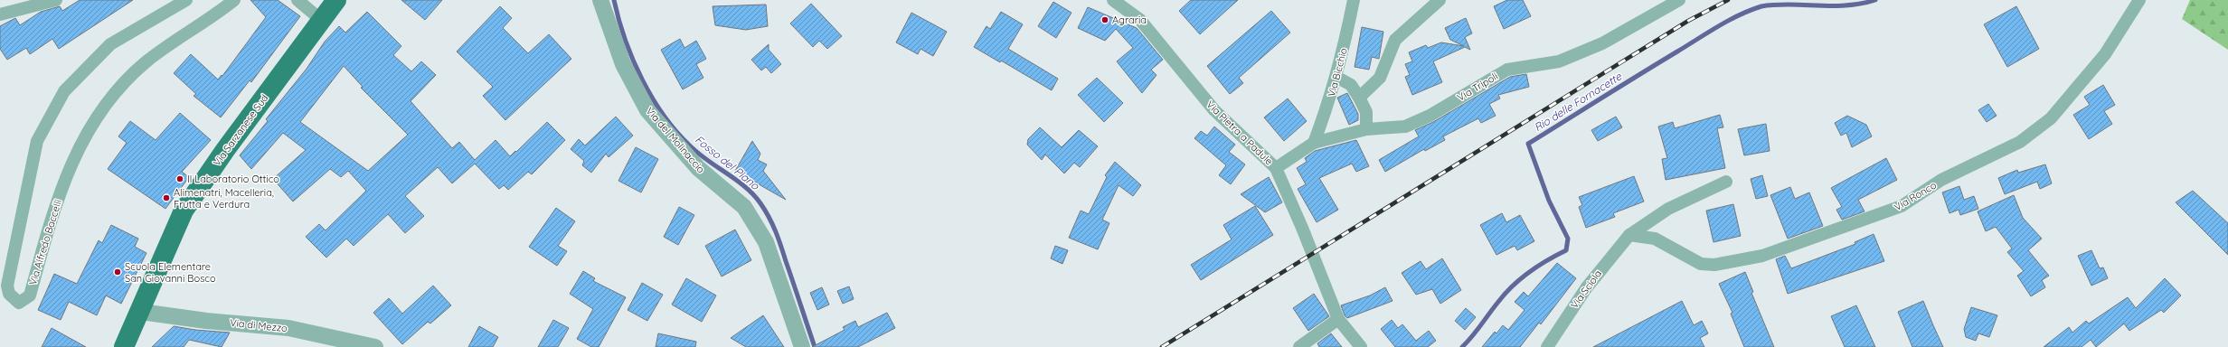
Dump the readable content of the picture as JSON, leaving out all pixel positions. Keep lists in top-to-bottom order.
{
  "streets": {
    "main road": ["Via Sarzanese Sud"],
    "street": [
      "Via Bicchio",
      "Via Tripoli",
      "Via Pietra a Padule",
      "Via del Molinaccio",
      "Via Ronco",
      "Via Alfredo Baccelli",
      "Via Sciola",
      "Via di Mezzo"
    ]
  },
  "crossings": [
    ["Via Bicchio", "Via Tripoli"],
    ["Via Tripoli", "Via Pietra a Padule"],
    ["Via Sarzanese Sud", "Via di Mezzo"],
    ["Via Ronco", "Via Sciola"]
  ],
  "water": ["Rio delle Fornacette", "Fosso del Piano"],
  "places": [
    "Agraria",
    "Il Laboratorio Ottico",
    "Alimenatri, Macelleria, Frutta e Verdura",
    "Scuola Elementare San Giovanni Bosco"
  ]
}
